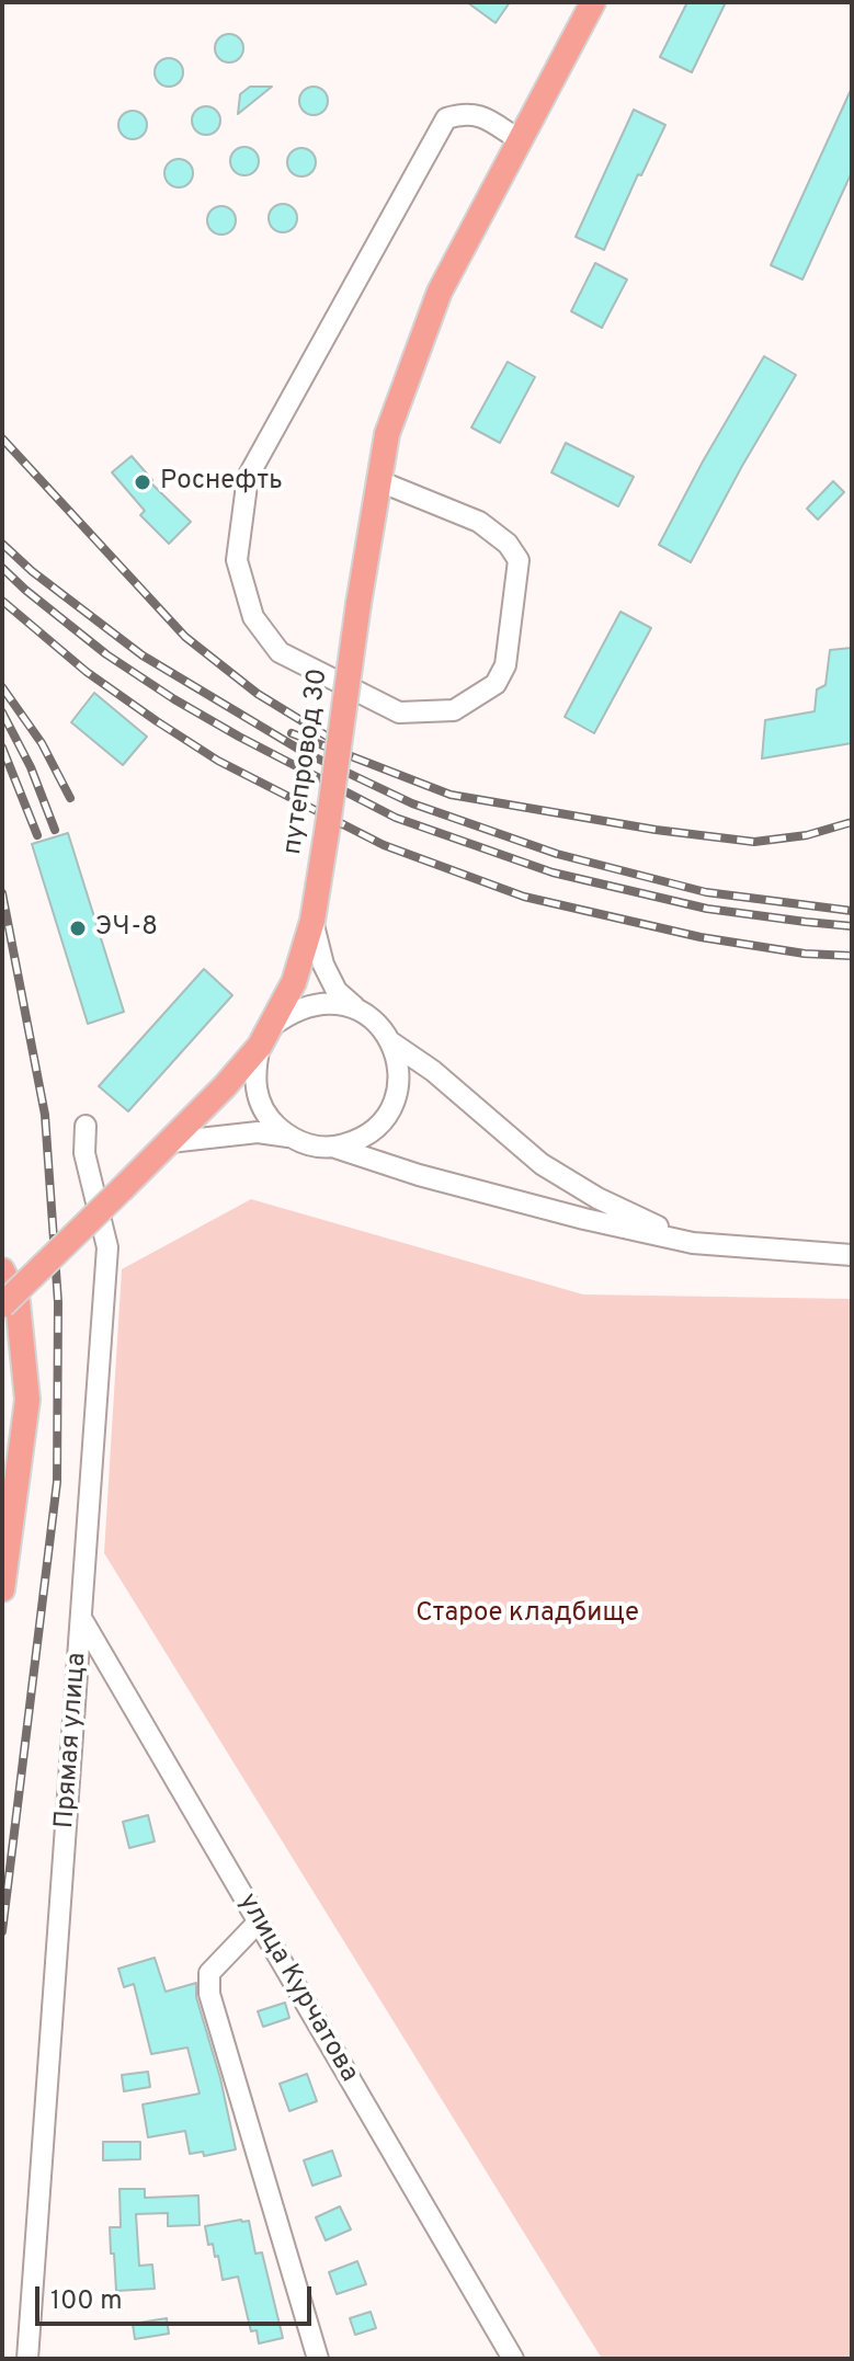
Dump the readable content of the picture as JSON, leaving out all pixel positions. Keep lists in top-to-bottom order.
{
  "streets": {
    "main road": ["путепровод 30"],
    "street": ["Прямая улица", "улица Курчатова"]
  },
  "crossings": [
    ["Прямая улица", "улица Курчатова"]
  ],
  "parks": ["Старое кладбище"],
  "places": ["Роснефть", "ЭЧ-8"],
  "scale_bar": "100 m"
}
